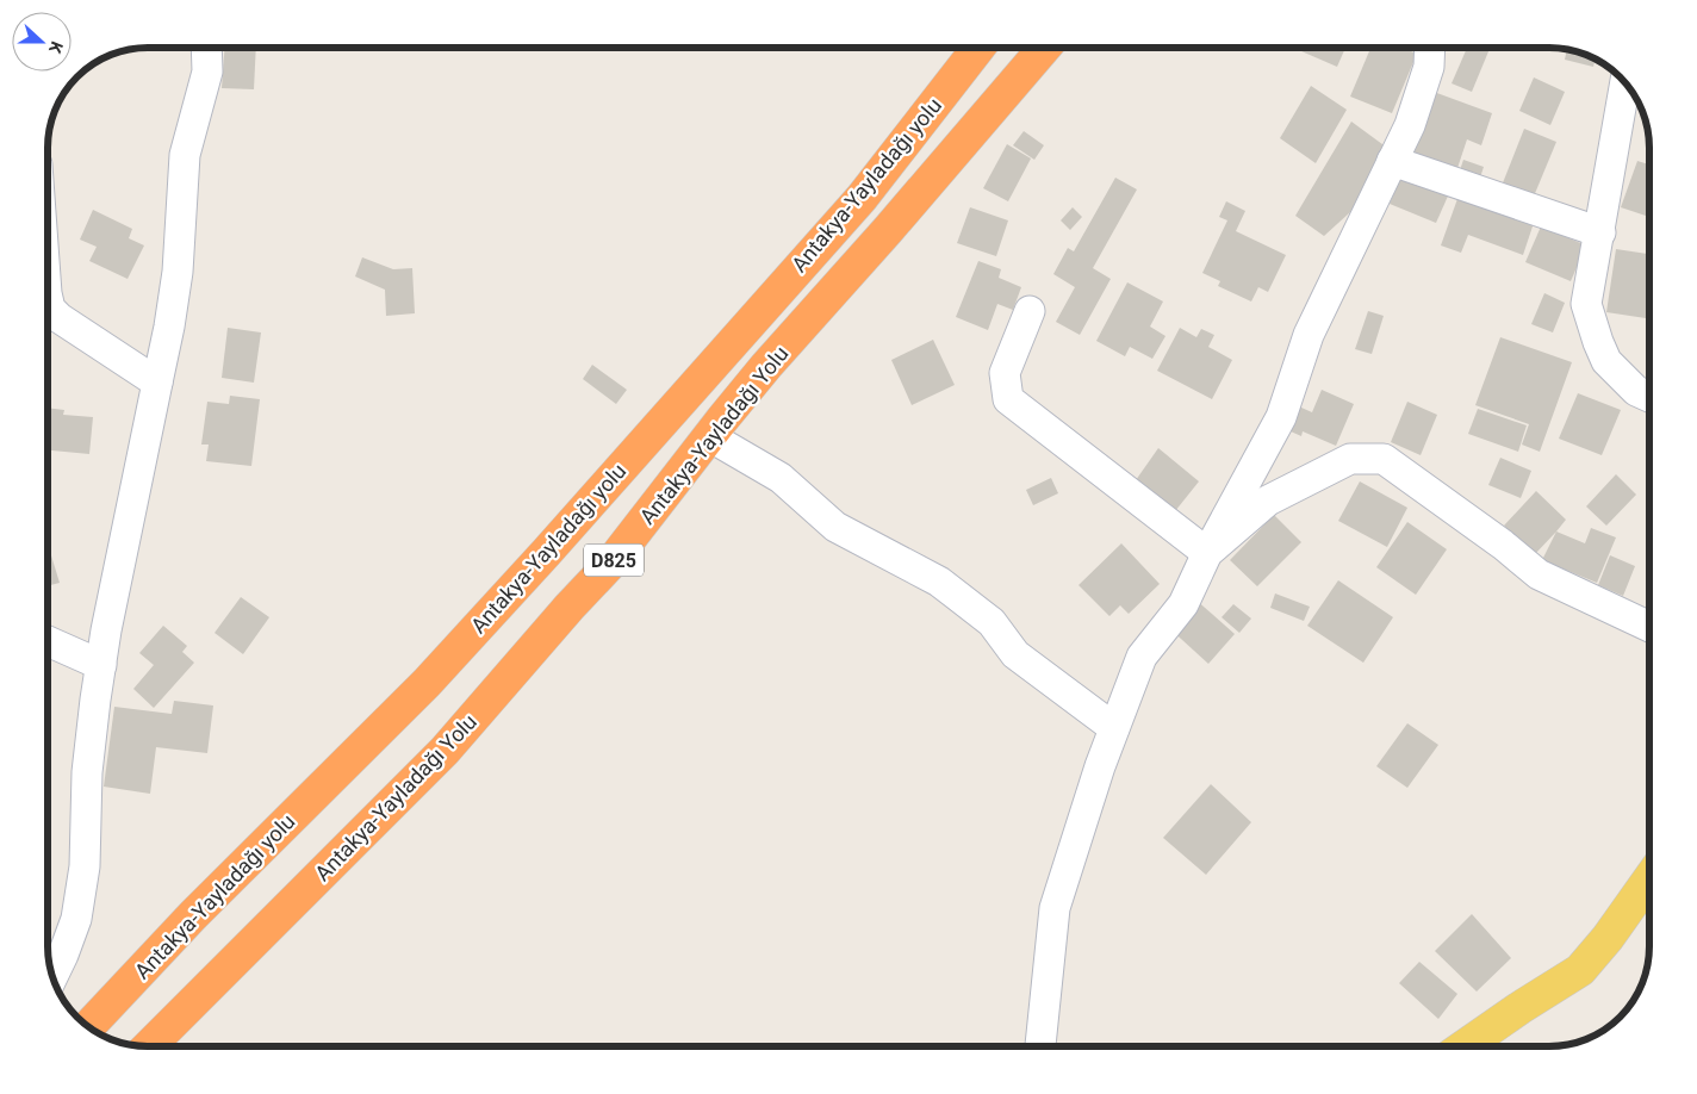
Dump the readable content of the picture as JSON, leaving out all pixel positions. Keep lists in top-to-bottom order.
{
  "streets": {
    "highway": ["Antakya-Yayladağı yolu", "Antakya-Yayladağı Yolu", "D825"]
  },
  "north": "right"
}
